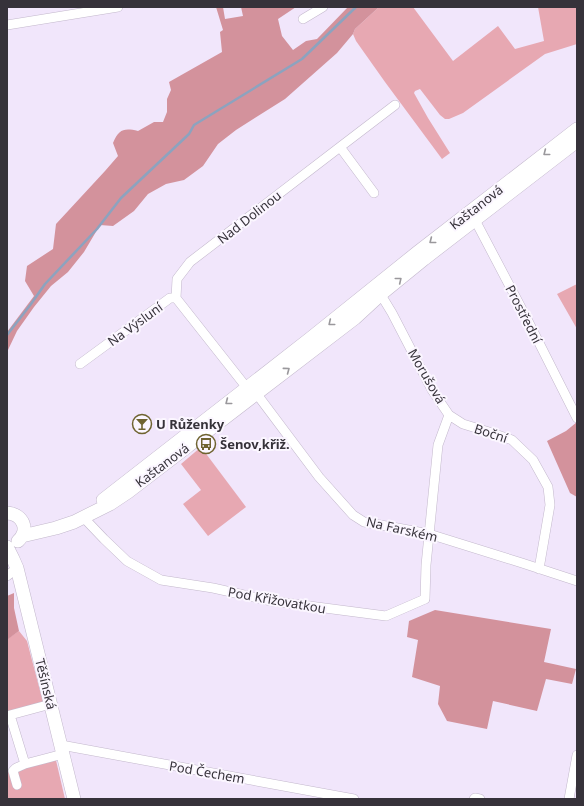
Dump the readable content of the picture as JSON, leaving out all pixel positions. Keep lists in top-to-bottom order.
{
  "streets": {
    "main road": ["Kaštanová", "Těšínská"],
    "street": [
      "Nad Dolinou",
      "Prostřední",
      "Na Výsluní",
      "Morušová",
      "Boční",
      "Na Farském",
      "Pod Křižovatkou",
      "Pod Čechem"
    ]
  },
  "crossings": [
    ["Kaštanová", "Prostřední"],
    ["Kaštanová", "Na Výsluní"],
    ["Kaštanová", "Morušová"],
    ["Kaštanová", "Na Farském"],
    ["Kaštanová", "Pod Křižovatkou"],
    ["Kaštanová", "Těšínská"],
    ["Nad Dolinou", "Na Výsluní"],
    ["Na Výsluní", "Na Farském"],
    ["Morušová", "Boční"],
    ["Morušová", "Na Farském"],
    ["Morušová", "Pod Křižovatkou"],
    ["Boční", "Na Farském"],
    ["Na Farském", "Pod Křižovatkou"],
    ["Těšínská", "Pod Čechem"]
  ],
  "places": {
    "bar": ["U Růženky"],
    "bus stop": ["Šenov,křiž."]
  }
}
